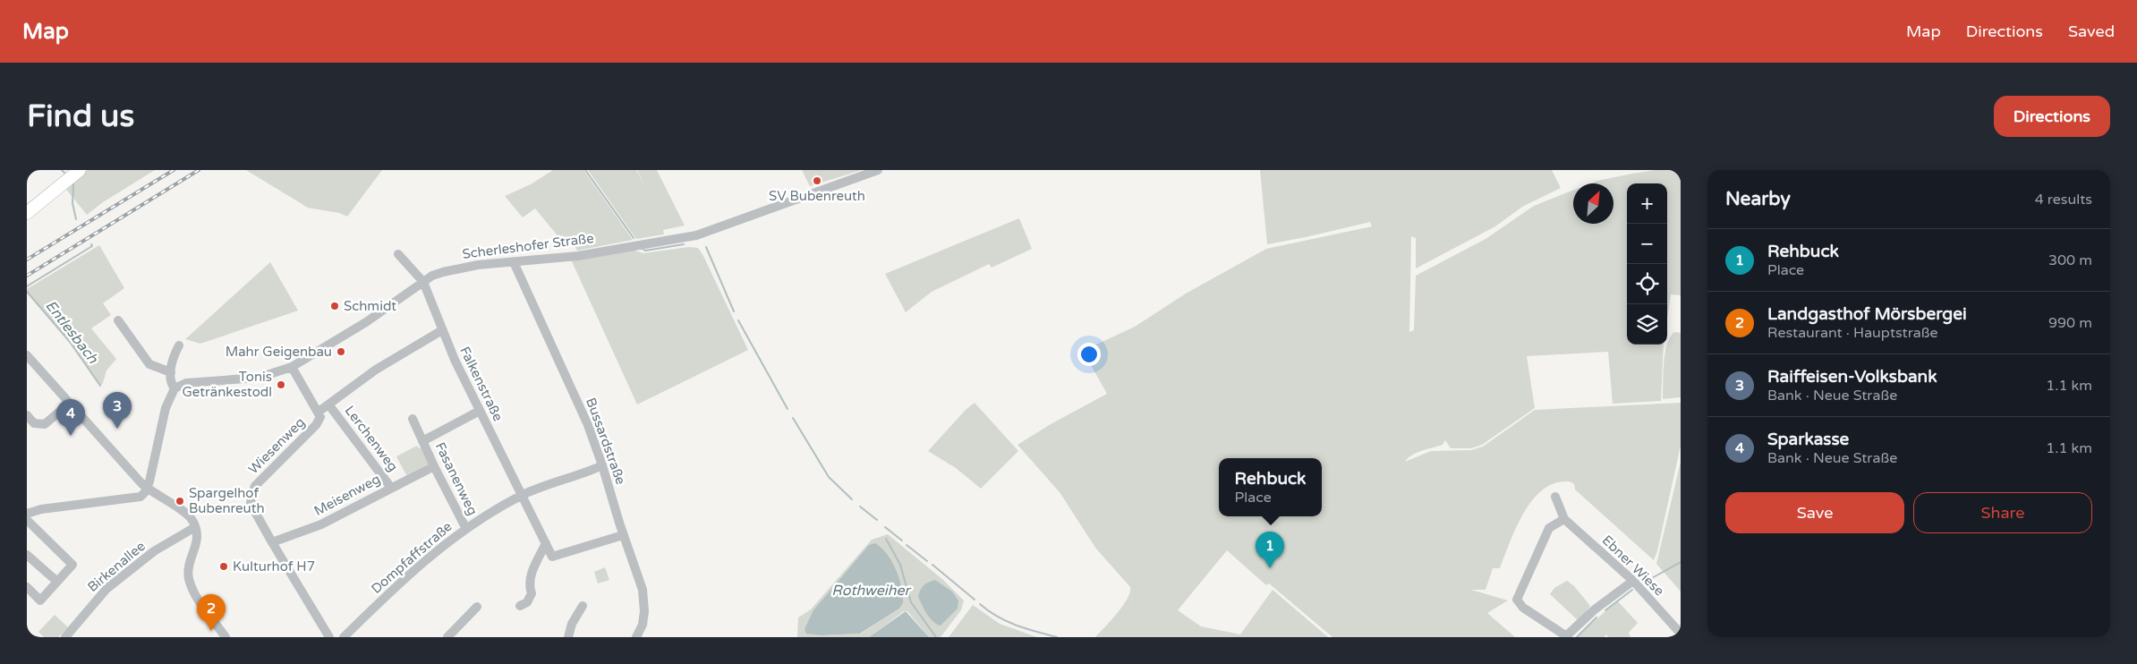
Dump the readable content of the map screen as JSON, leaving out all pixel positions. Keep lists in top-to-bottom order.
{
  "streets": {
    "street": [
      "Scherleshofer Straße",
      "Falkenstraße",
      "Lerchenweg",
      "Bussardstraße",
      "Wiesenweg",
      "Fasanenweg",
      "Meisenweg",
      "Dompfaffstraße",
      "Ebner Wiese",
      "Birkenallee"
    ]
  },
  "crossings": [
    ["Scherleshofer Straße", "Falkenstraße"],
    ["Scherleshofer Straße", "Bussardstraße"],
    ["Scherleshofer Straße", "Wiesenweg"],
    ["Falkenstraße", "Wiesenweg"],
    ["Falkenstraße", "Fasanenweg"],
    ["Falkenstraße", "Dompfaffstraße"],
    ["Lerchenweg", "Wiesenweg"],
    ["Lerchenweg", "Meisenweg"],
    ["Bussardstraße", "Dompfaffstraße"],
    ["Wiesenweg", "Meisenweg"],
    ["Fasanenweg", "Meisenweg"],
    ["Fasanenweg", "Dompfaffstraße"]
  ],
  "water": ["Entlesbach", "Rothweiher"],
  "places": [
    "SV Bubenreuth",
    "Schmidt",
    "Mahr Geigenbau",
    "Tonis Getränkestodl",
    "Spargelhof Bubenreuth",
    "Kulturhof H7"
  ],
  "north": "top right",
  "page": {
    "header": "Map",
    "nav": ["Map", "Directions", "Saved"],
    "buttons": [
      "Directions",
      ["Save", "Share"]
    ],
    "title": "Find us",
    "heading": ["Nearby", "4 results"],
    "map_buttons": ["+", "−"],
    "list": [
      {
        "mark": "1",
        "name": "Rehbuck",
        "note": "Place",
        "value": "300 m"
      },
      {
        "mark": "2",
        "name": "Landgasthof Mörsbergei",
        "note": "Restaurant · Hauptstraße",
        "value": "990 m"
      },
      {
        "mark": "3",
        "name": "Raiffeisen-Volksbank",
        "note": "Bank · Neue Straße",
        "value": "1.1 km"
      },
      {
        "mark": "4",
        "name": "Sparkasse",
        "note": "Bank · Neue Straße",
        "value": "1.1 km"
      }
    ],
    "pins": [
      "3",
      "4",
      "1",
      "2"
    ],
    "popup": ["Rehbuck", "Place"]
  }
}
